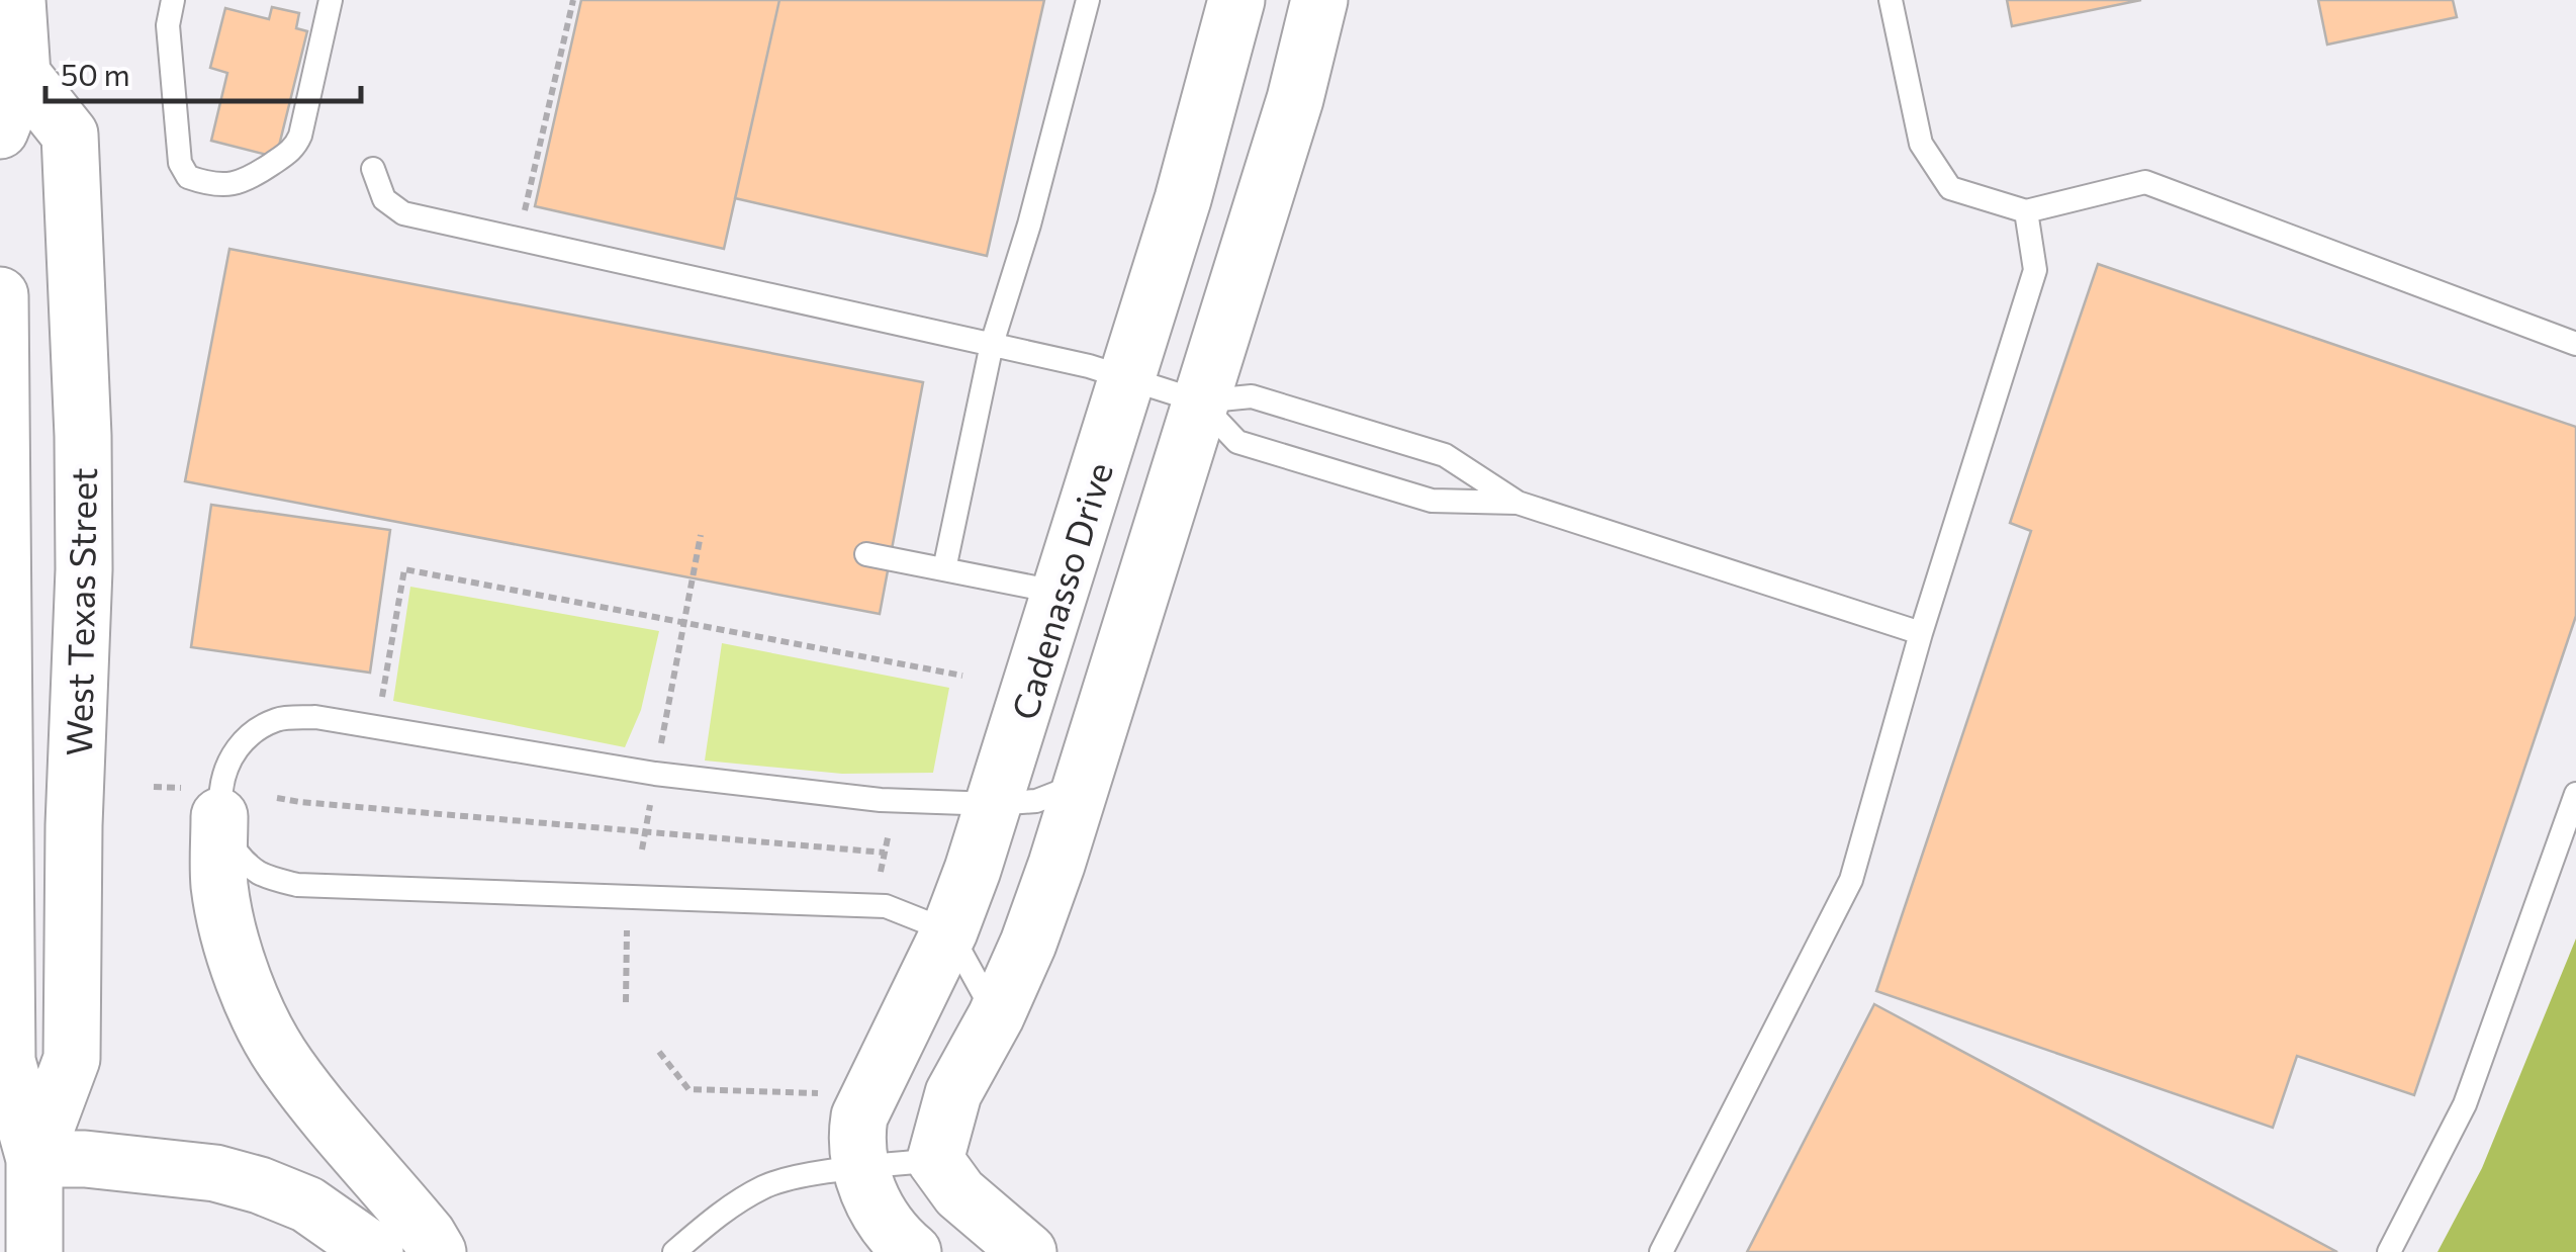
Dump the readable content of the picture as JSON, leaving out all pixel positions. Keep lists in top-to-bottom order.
{
  "streets": {
    "main road": ["Cadenasso Drive", "West Texas Street"]
  },
  "scale_bar": "50 m"
}
